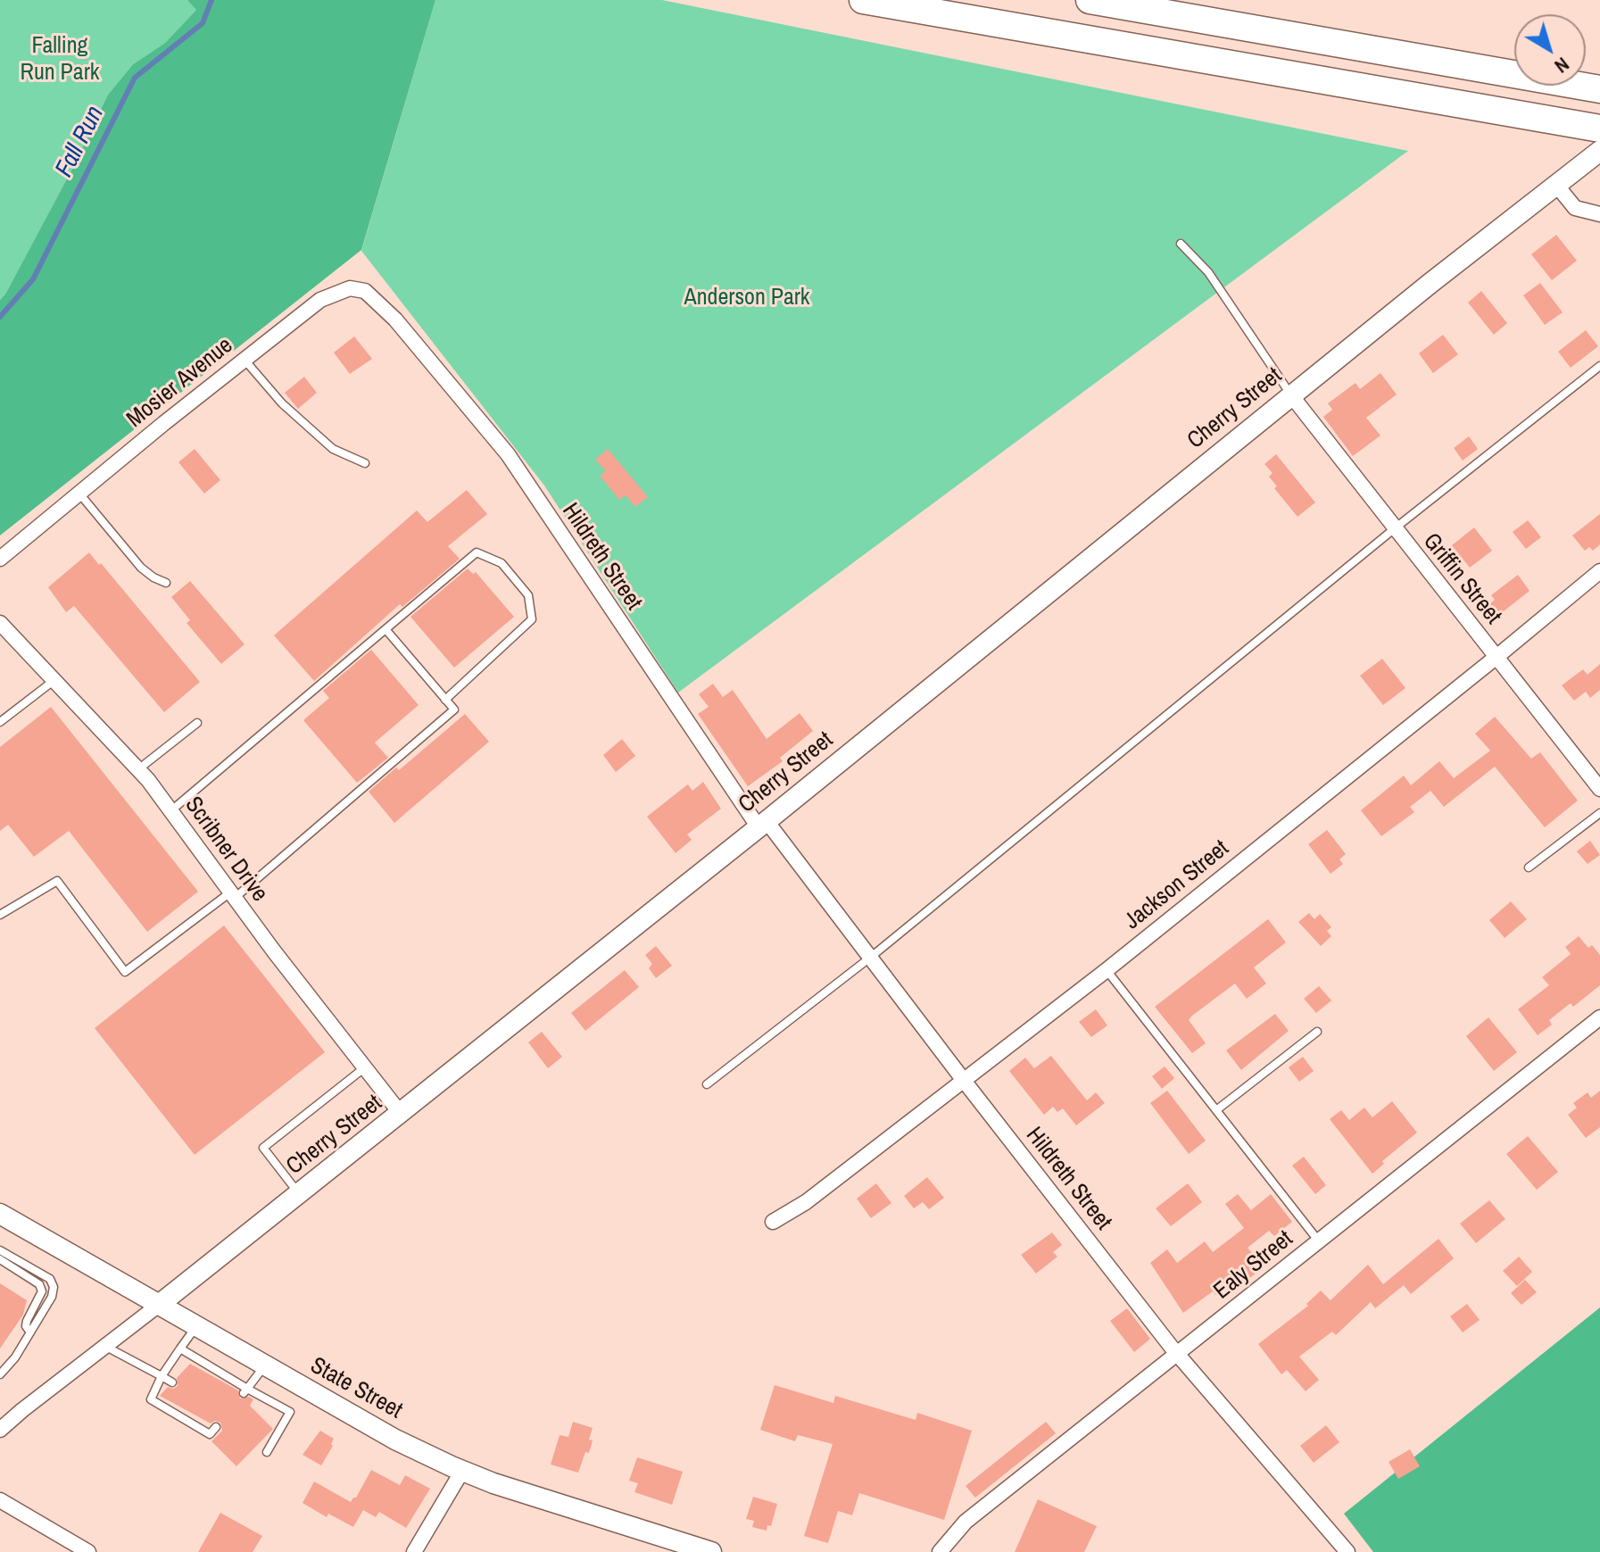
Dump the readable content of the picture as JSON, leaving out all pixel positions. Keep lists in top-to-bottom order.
{
  "streets": {
    "street": [
      "Mosier Avenue",
      "Cherry Street",
      "Hildreth Street",
      "Griffin Street",
      "Scribner Drive",
      "Jackson Street",
      "Ealy Street",
      "State Street"
    ]
  },
  "crossings": [
    ["Mosier Avenue", "Hildreth Street"],
    ["Cherry Street", "Hildreth Street"],
    ["Cherry Street", "Griffin Street"],
    ["Cherry Street", "Scribner Drive"],
    ["Cherry Street", "State Street"],
    ["Hildreth Street", "Jackson Street"],
    ["Hildreth Street", "Ealy Street"],
    ["Griffin Street", "Jackson Street"]
  ],
  "water": ["Fall Run"],
  "parks": ["Falling Run Park", "Anderson Park"],
  "north": "bottom right"
}
